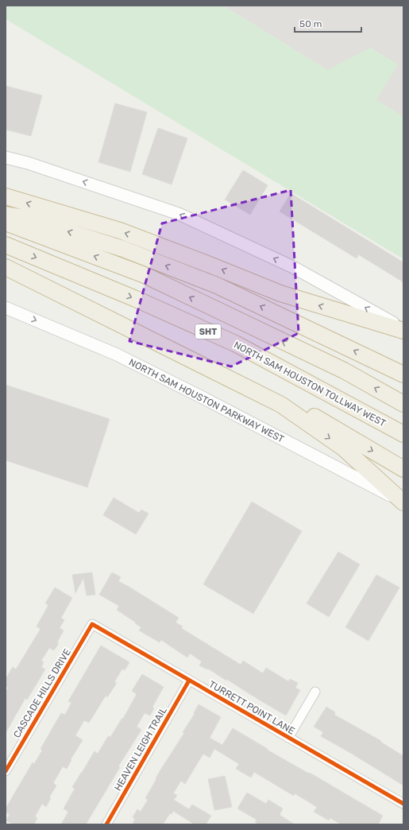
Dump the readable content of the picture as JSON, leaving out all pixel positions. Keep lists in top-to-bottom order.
{
  "streets": {
    "highway": ["SHT", "NORTH SAM HOUSTON TOLLWAY WEST"],
    "main road": ["NORTH SAM HOUSTON PARKWAY WEST"],
    "street": ["CASCADE HILLS DRIVE", "TURRETT POINT LANE", "HEAVEN LEIGH TRAIL"]
  },
  "crossings": [
    ["CASCADE HILLS DRIVE", "TURRETT POINT LANE"],
    ["TURRETT POINT LANE", "HEAVEN LEIGH TRAIL"]
  ],
  "one_way": ["NORTH SAM HOUSTON PARKWAY WEST"],
  "scale_bar": "50 m"
}
